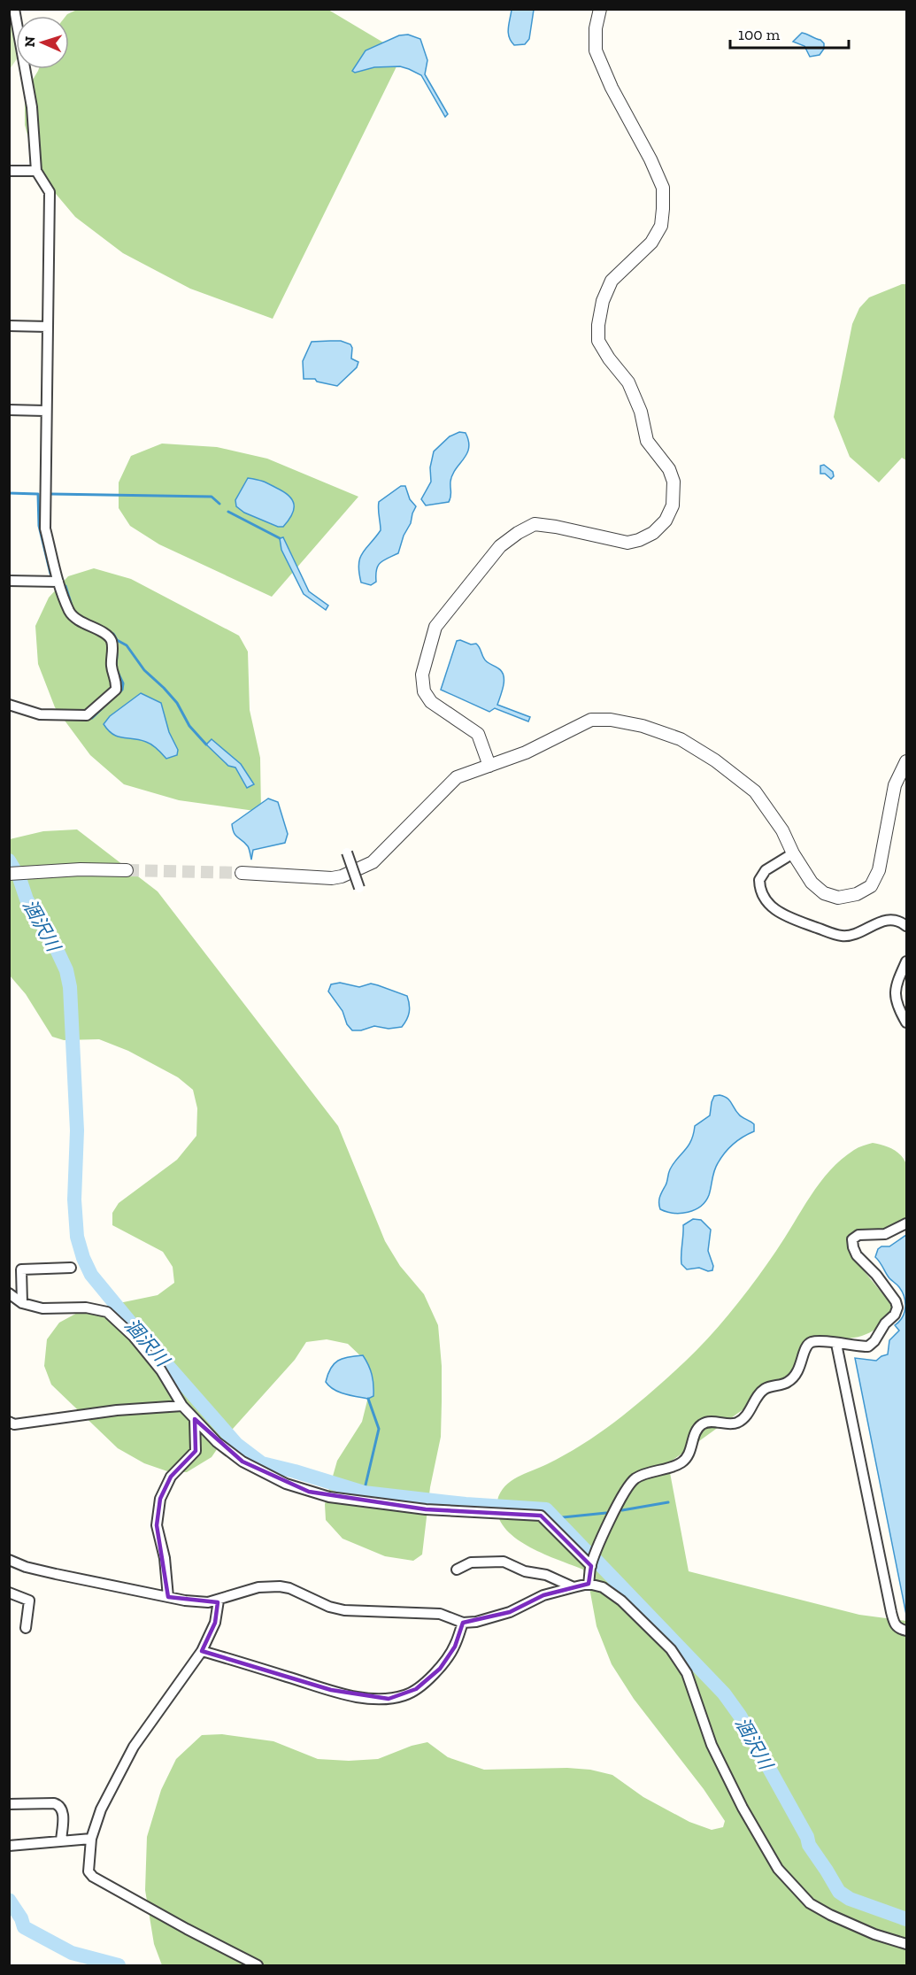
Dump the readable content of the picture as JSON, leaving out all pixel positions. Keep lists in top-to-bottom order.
{
  "water": ["涸沢川"],
  "scale_bar": "100 m",
  "north": "left"
}
